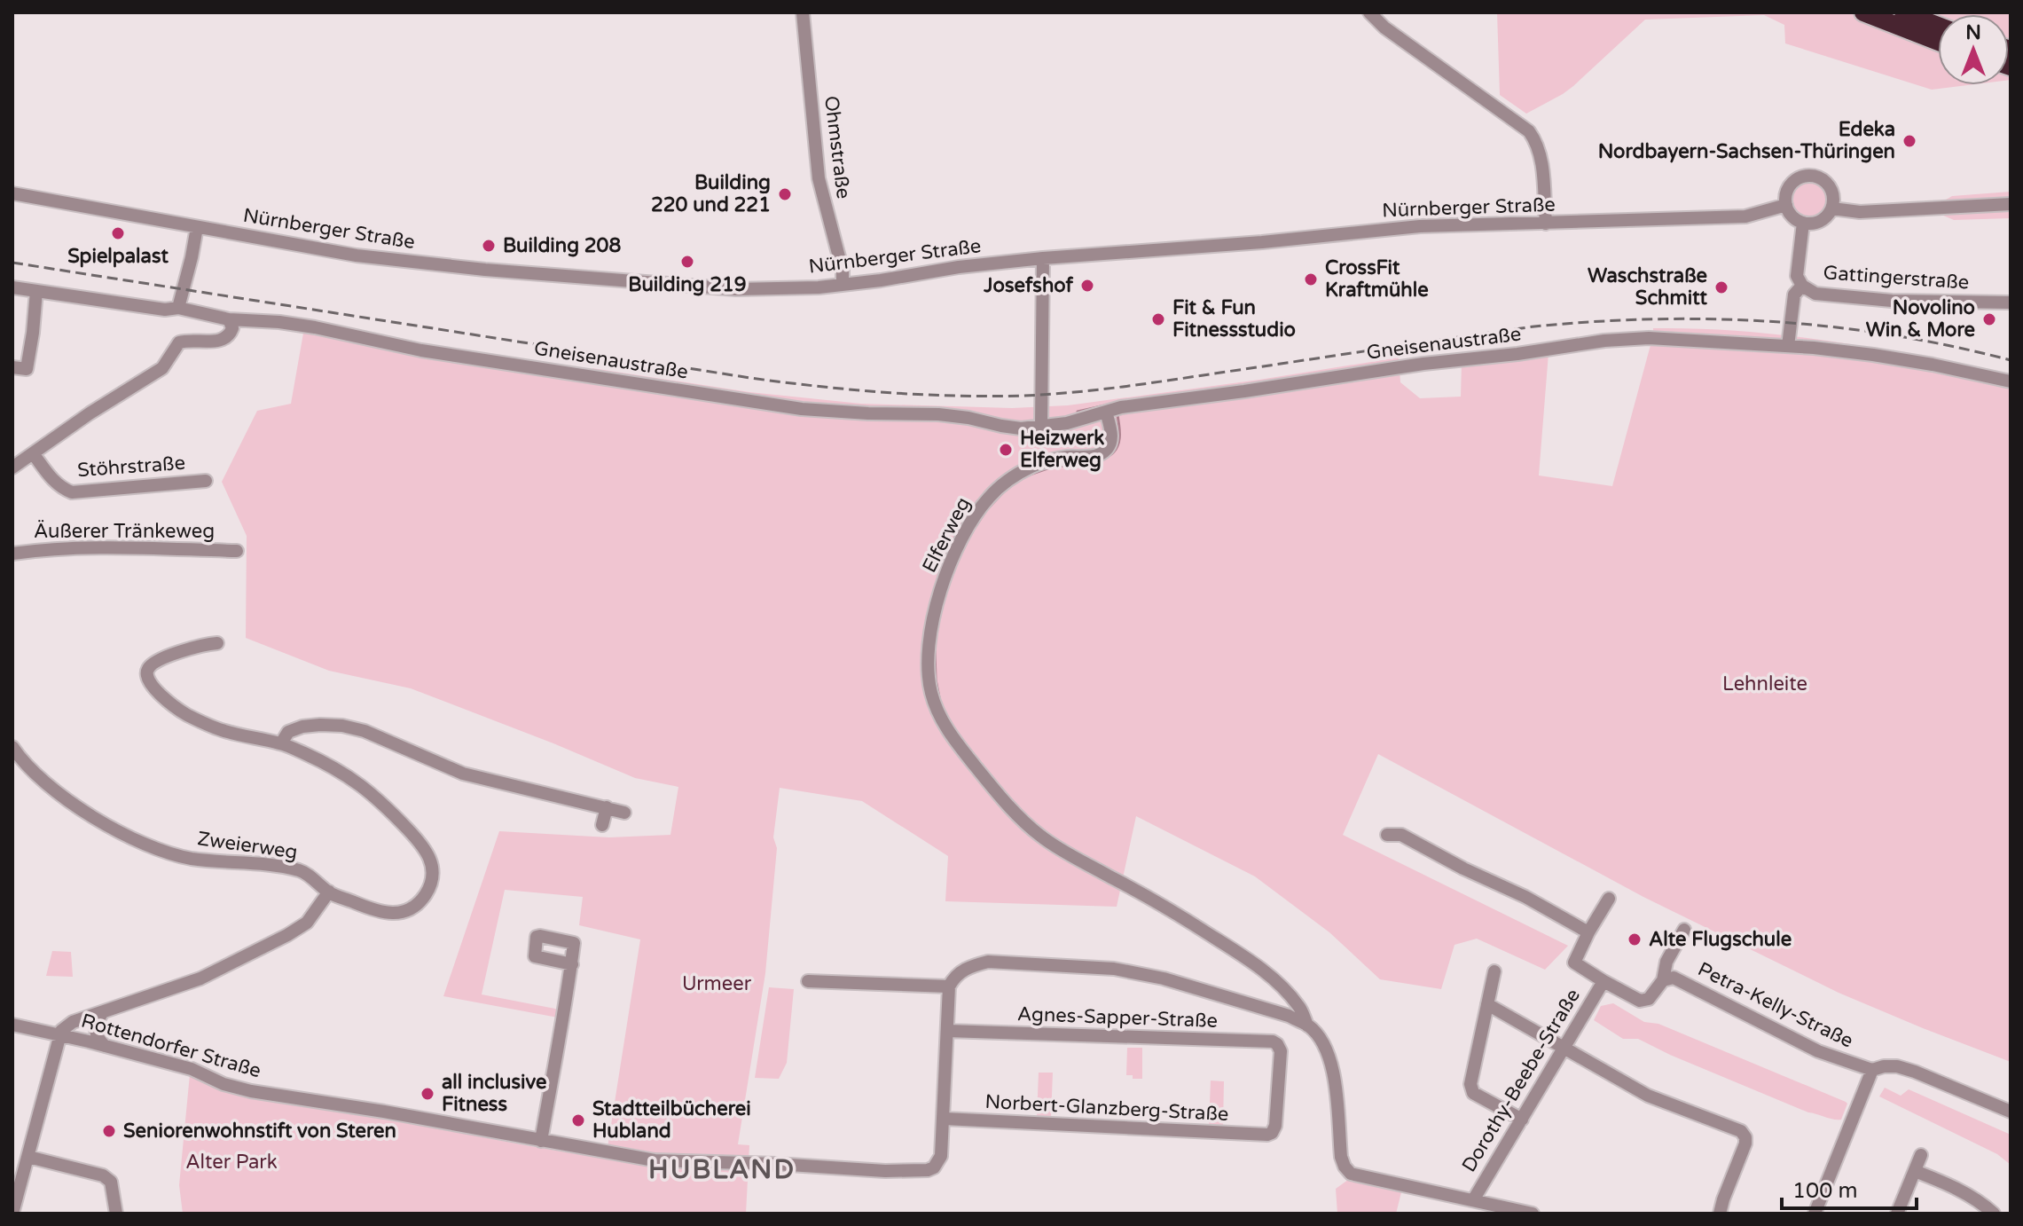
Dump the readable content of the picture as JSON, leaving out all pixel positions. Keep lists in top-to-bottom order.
{
  "streets": {
    "street": [
      "Ohmstraße",
      "Nürnberger Straße",
      "Gattingerstraße",
      "Gneisenaustraße",
      "Stöhrstraße",
      "Äußerer Tränkeweg",
      "Elferweg",
      "Zweierweg",
      "Petra-Kelly-Straße",
      "Agnes-Sapper-Straße",
      "Rottendorfer Straße",
      "Dorothy-Beebe-Straße",
      "Norbert-Glanzberg-Straße"
    ]
  },
  "crossings": [
    ["Ohmstraße", "Nürnberger Straße"],
    ["Nürnberger Straße", "Gattingerstraße"],
    ["Gneisenaustraße", "Elferweg"],
    ["Agnes-Sapper-Straße", "Norbert-Glanzberg-Straße"],
    ["Rottendorfer Straße", "Norbert-Glanzberg-Straße"]
  ],
  "districts": ["HUBLAND"],
  "parks": ["Lehnleite", "Urmeer", "Alter Park"],
  "places": [
    "Edeka Nordbayern-Sachsen-Thüringen",
    "Building 220 und 221",
    "Spielpalast",
    "Building 208",
    "Building 219",
    "CrossFit Kraftmühle",
    "Josefshof",
    "Waschstraße Schmitt",
    "Fit & Fun Fitnessstudio",
    "Novolino Win & More",
    "Heizwerk Elferweg",
    "Alte Flugschule",
    "all inclusive Fitness",
    "Stadtteilbücherei Hubland",
    "Seniorenwohnstift von Steren"
  ],
  "scale_bar": "100 m",
  "north": "top"
}
